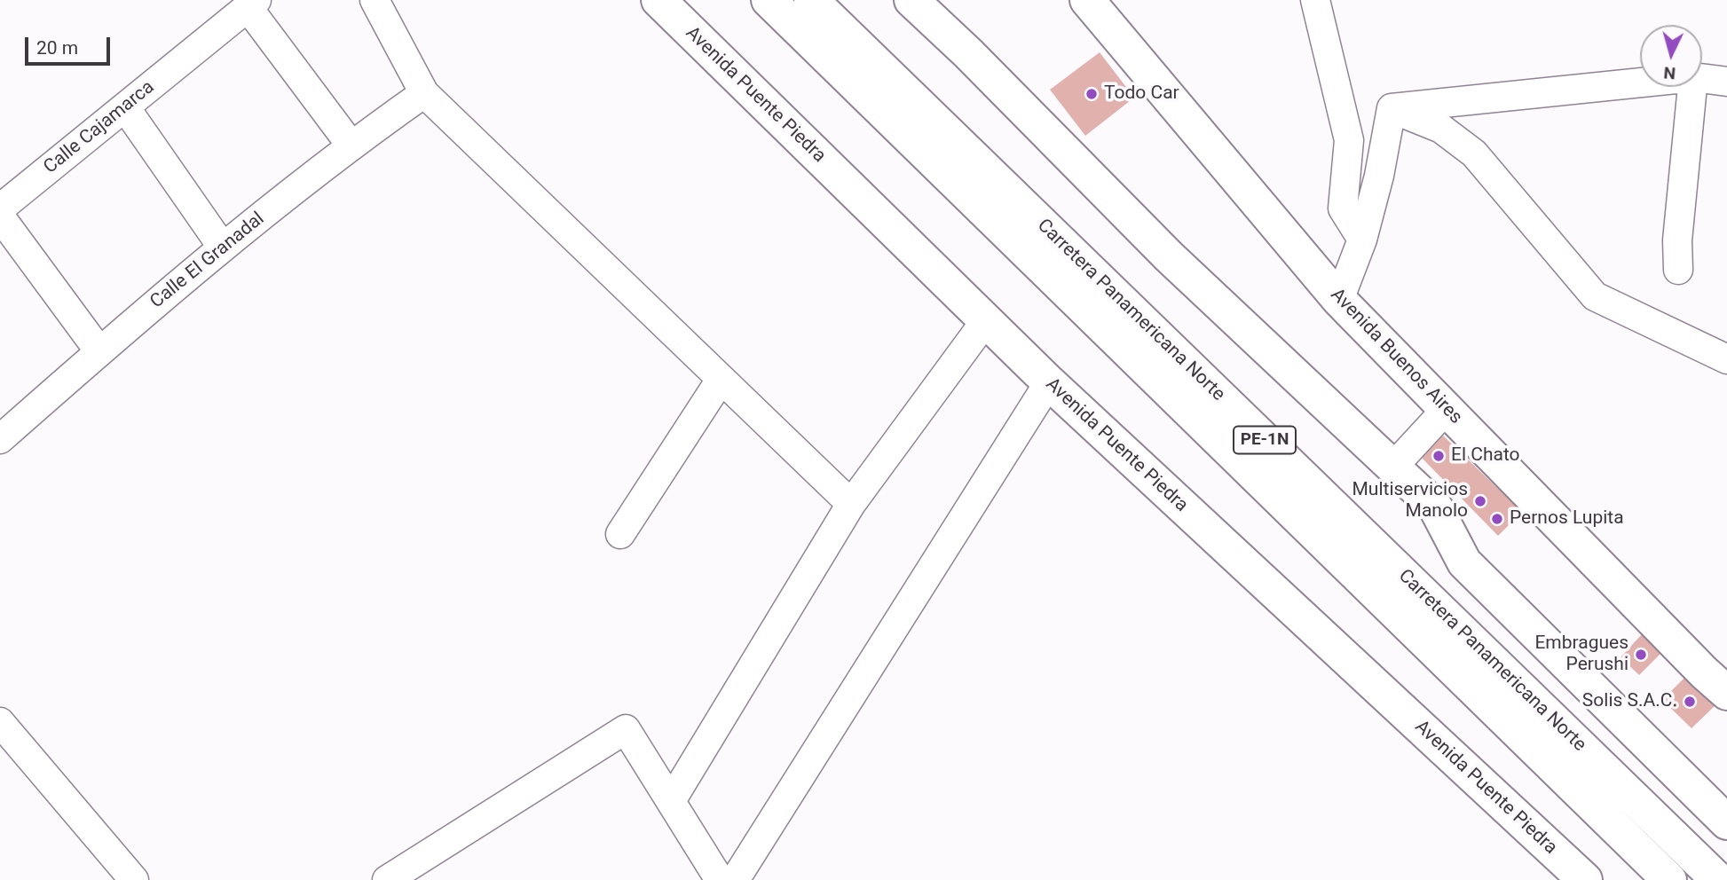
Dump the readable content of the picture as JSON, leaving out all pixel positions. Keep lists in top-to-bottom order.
{
  "streets": {
    "main road": [
      "Avenida Puente Piedra",
      "Carretera Panamericana Norte",
      "Avenida Buenos Aires",
      "PE-1N"
    ],
    "street": ["Calle Cajamarca", "Calle El Granadal"]
  },
  "places": [
    "Todo Car",
    "El Chato",
    "Multiservicios Manolo",
    "Pernos Lupita",
    "Embragues Perushi",
    "Solis S.A.C."
  ],
  "scale_bar": "20 m",
  "north": "bottom"
}
